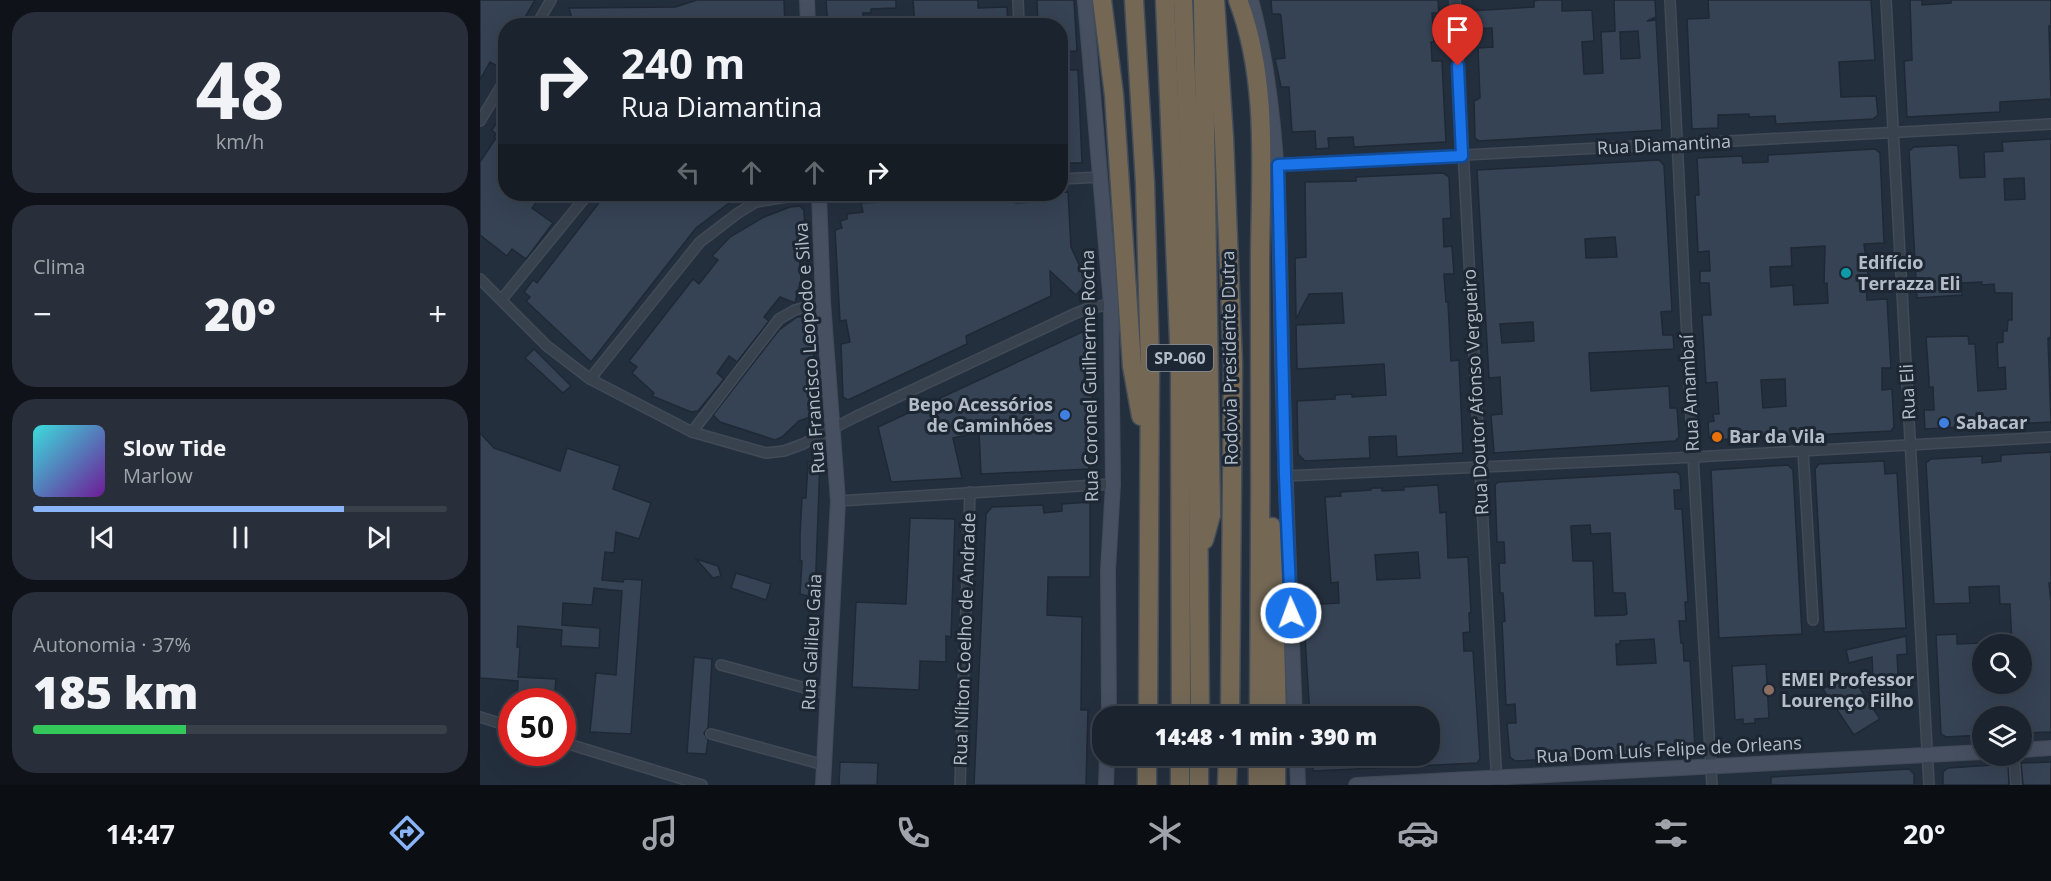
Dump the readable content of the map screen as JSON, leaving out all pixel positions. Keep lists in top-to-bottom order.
{
  "streets": {
    "highway": ["SP-060", "Rodovia Presidente Dutra"],
    "main road": [
      "Rua Francisco Leopodo e Silva",
      "Rua Coronel Guilherme Rocha",
      "Rua Galileu Gaia",
      "Rua Dom Luís Felipe de Orleans"
    ],
    "street": [
      "Rua Diamantina",
      "Rua Doutor Afonso Vergueiro",
      "Rua Eli",
      "Rua Amambaí",
      "Rua Nílton Coelho de Andrade"
    ]
  },
  "crossings": [
    ["Rua Diamantina", "Rua Doutor Afonso Vergueiro"],
    ["Rua Diamantina", "Rua Eli"],
    ["Rua Diamantina", "Rua Amambaí"],
    ["Rua Francisco Leopodo e Silva", "Rua Galileu Gaia"],
    ["Rua Doutor Afonso Vergueiro", "Rua Dom Luís Felipe de Orleans"],
    ["Rua Eli", "Rua Dom Luís Felipe de Orleans"],
    ["Rua Amambaí", "Rua Dom Luís Felipe de Orleans"]
  ],
  "places": [
    "Edifício Terrazza Eli",
    "Bepo Acessórios de Caminhões",
    "Sabacar",
    "Bar da Vila",
    "EMEI Professor Lourenço Filho"
  ],
  "page": {
    "tile": [
      ["48", "km/h"],
      "Clima",
      ["Autonomia · 37%", "185 km"]
    ],
    "turn": ["240 m", "Rua Diamantina"],
    "heat": ["−", "20°", "+"],
    "song": ["Slow Tide", "Marlow"],
    "limit": "50",
    "trip": "14:48 · 1 min · 390 m",
    "tabs": ["14:47", "20°"]
  }
}
